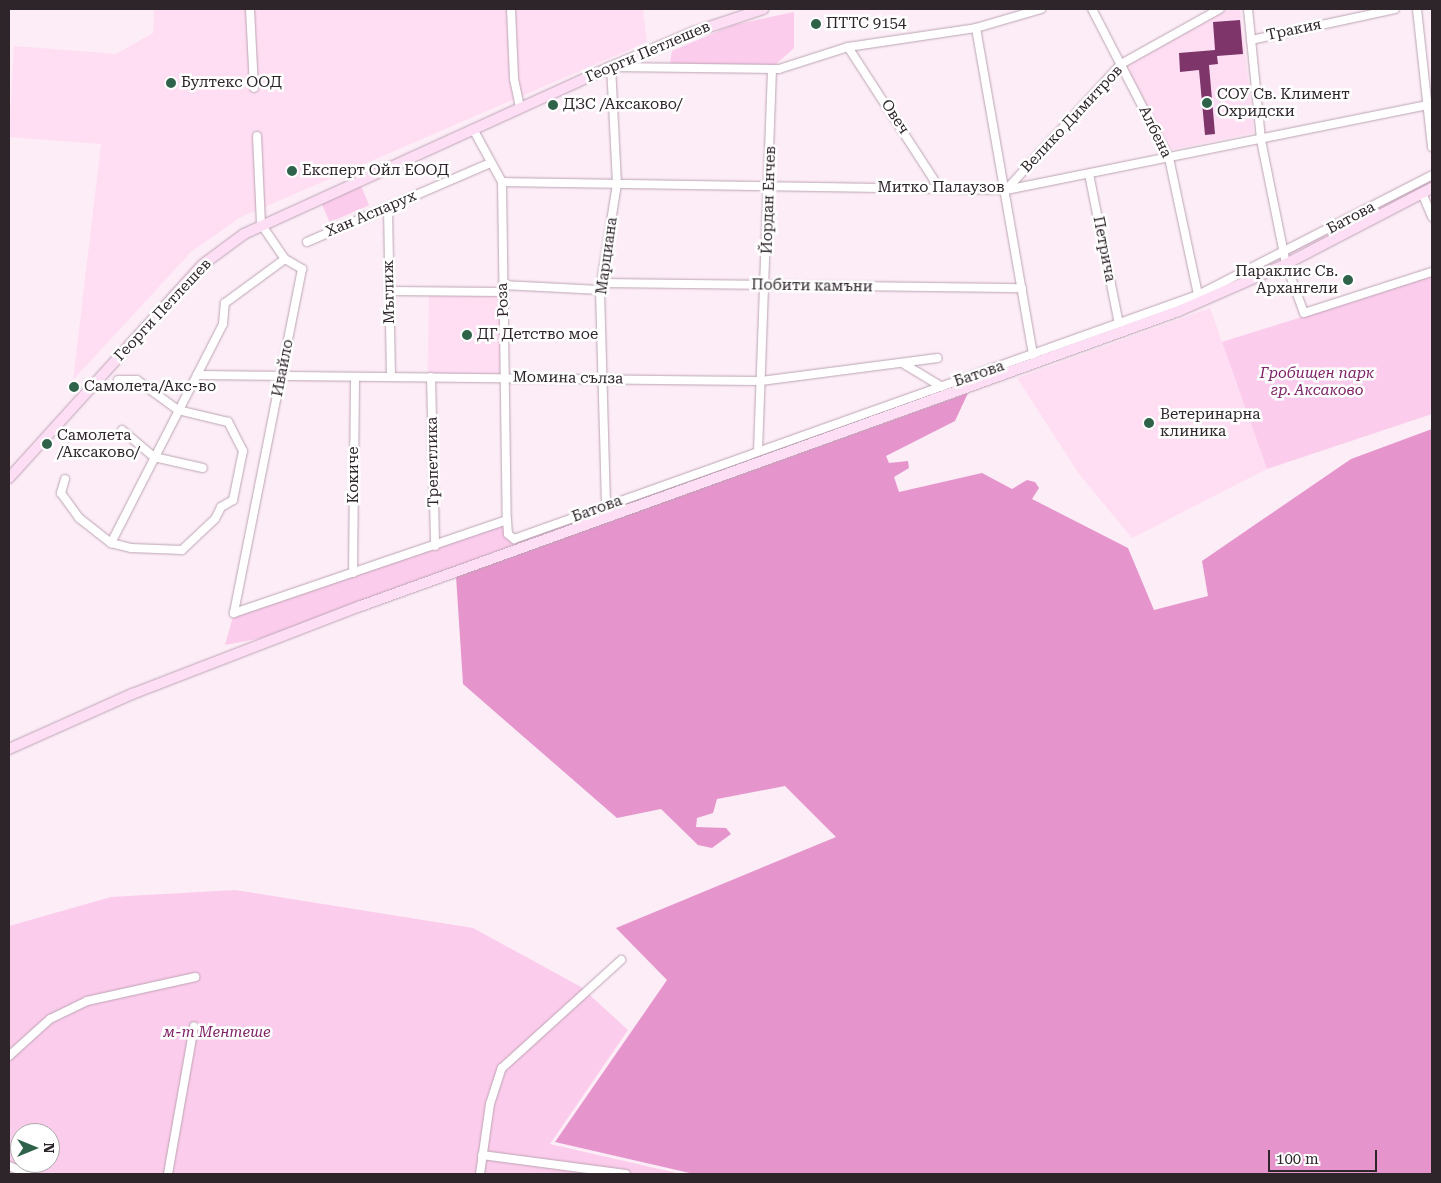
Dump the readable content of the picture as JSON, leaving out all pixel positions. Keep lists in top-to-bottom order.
{
  "streets": {
    "main road": ["Георги Петлешев"],
    "street": [
      "Тракия",
      "Овеч",
      "Велико Димитров",
      "Албена",
      "Митко Палаузов",
      "Йордан Енчев",
      "Хан Аспарух",
      "Батова",
      "Петрича",
      "Марциана",
      "Побити камъни",
      "Мъглиж",
      "Роза",
      "Ивайло",
      "Момина сълза",
      "Трепетлика",
      "Кокиче"
    ]
  },
  "crossings": [
    ["Георги Петлешев", "Марциана"],
    ["Георги Петлешев", "Ивайло"],
    ["Овеч", "Митко Палаузов"],
    ["Велико Димитров", "Албена"],
    ["Велико Димитров", "Митко Палаузов"],
    ["Албена", "Митко Палаузов"],
    ["Албена", "Батова"],
    ["Митко Палаузов", "Йордан Енчев"],
    ["Митко Палаузов", "Петрича"],
    ["Митко Палаузов", "Марциана"],
    ["Митко Палаузов", "Роза"],
    ["Йордан Енчев", "Батова"],
    ["Йордан Енчев", "Побити камъни"],
    ["Йордан Енчев", "Момина сълза"],
    ["Хан Аспарух", "Мъглиж"],
    ["Батова", "Петрича"],
    ["Батова", "Марциана"],
    ["Батова", "Роза"],
    ["Марциана", "Побити камъни"],
    ["Марциана", "Момина сълза"],
    ["Побити камъни", "Мъглиж"],
    ["Побити камъни", "Роза"],
    ["Мъглиж", "Момина сълза"],
    ["Роза", "Момина сълза"],
    ["Ивайло", "Момина сълза"],
    ["Ивайло", "Кокиче"],
    ["Момина сълза", "Трепетлика"],
    ["Момина сълза", "Кокиче"]
  ],
  "parks": ["Гробищен парк гр. Аксаково", "м-т Ментeше"],
  "places": [
    "ПТТС 9154",
    "Бултекс ООД",
    "СОУ Св. Климент Охридски",
    "ДЗС /Аксаково/",
    "Експерт Ойл ЕООД",
    "Параклис Св. Архангели",
    "ДГ Детство мое",
    "Самолета/Акс-во",
    "Ветеринарна клиника",
    "Самолета /Аксаково/"
  ],
  "scale_bar": "100 m",
  "north": "right"
}
